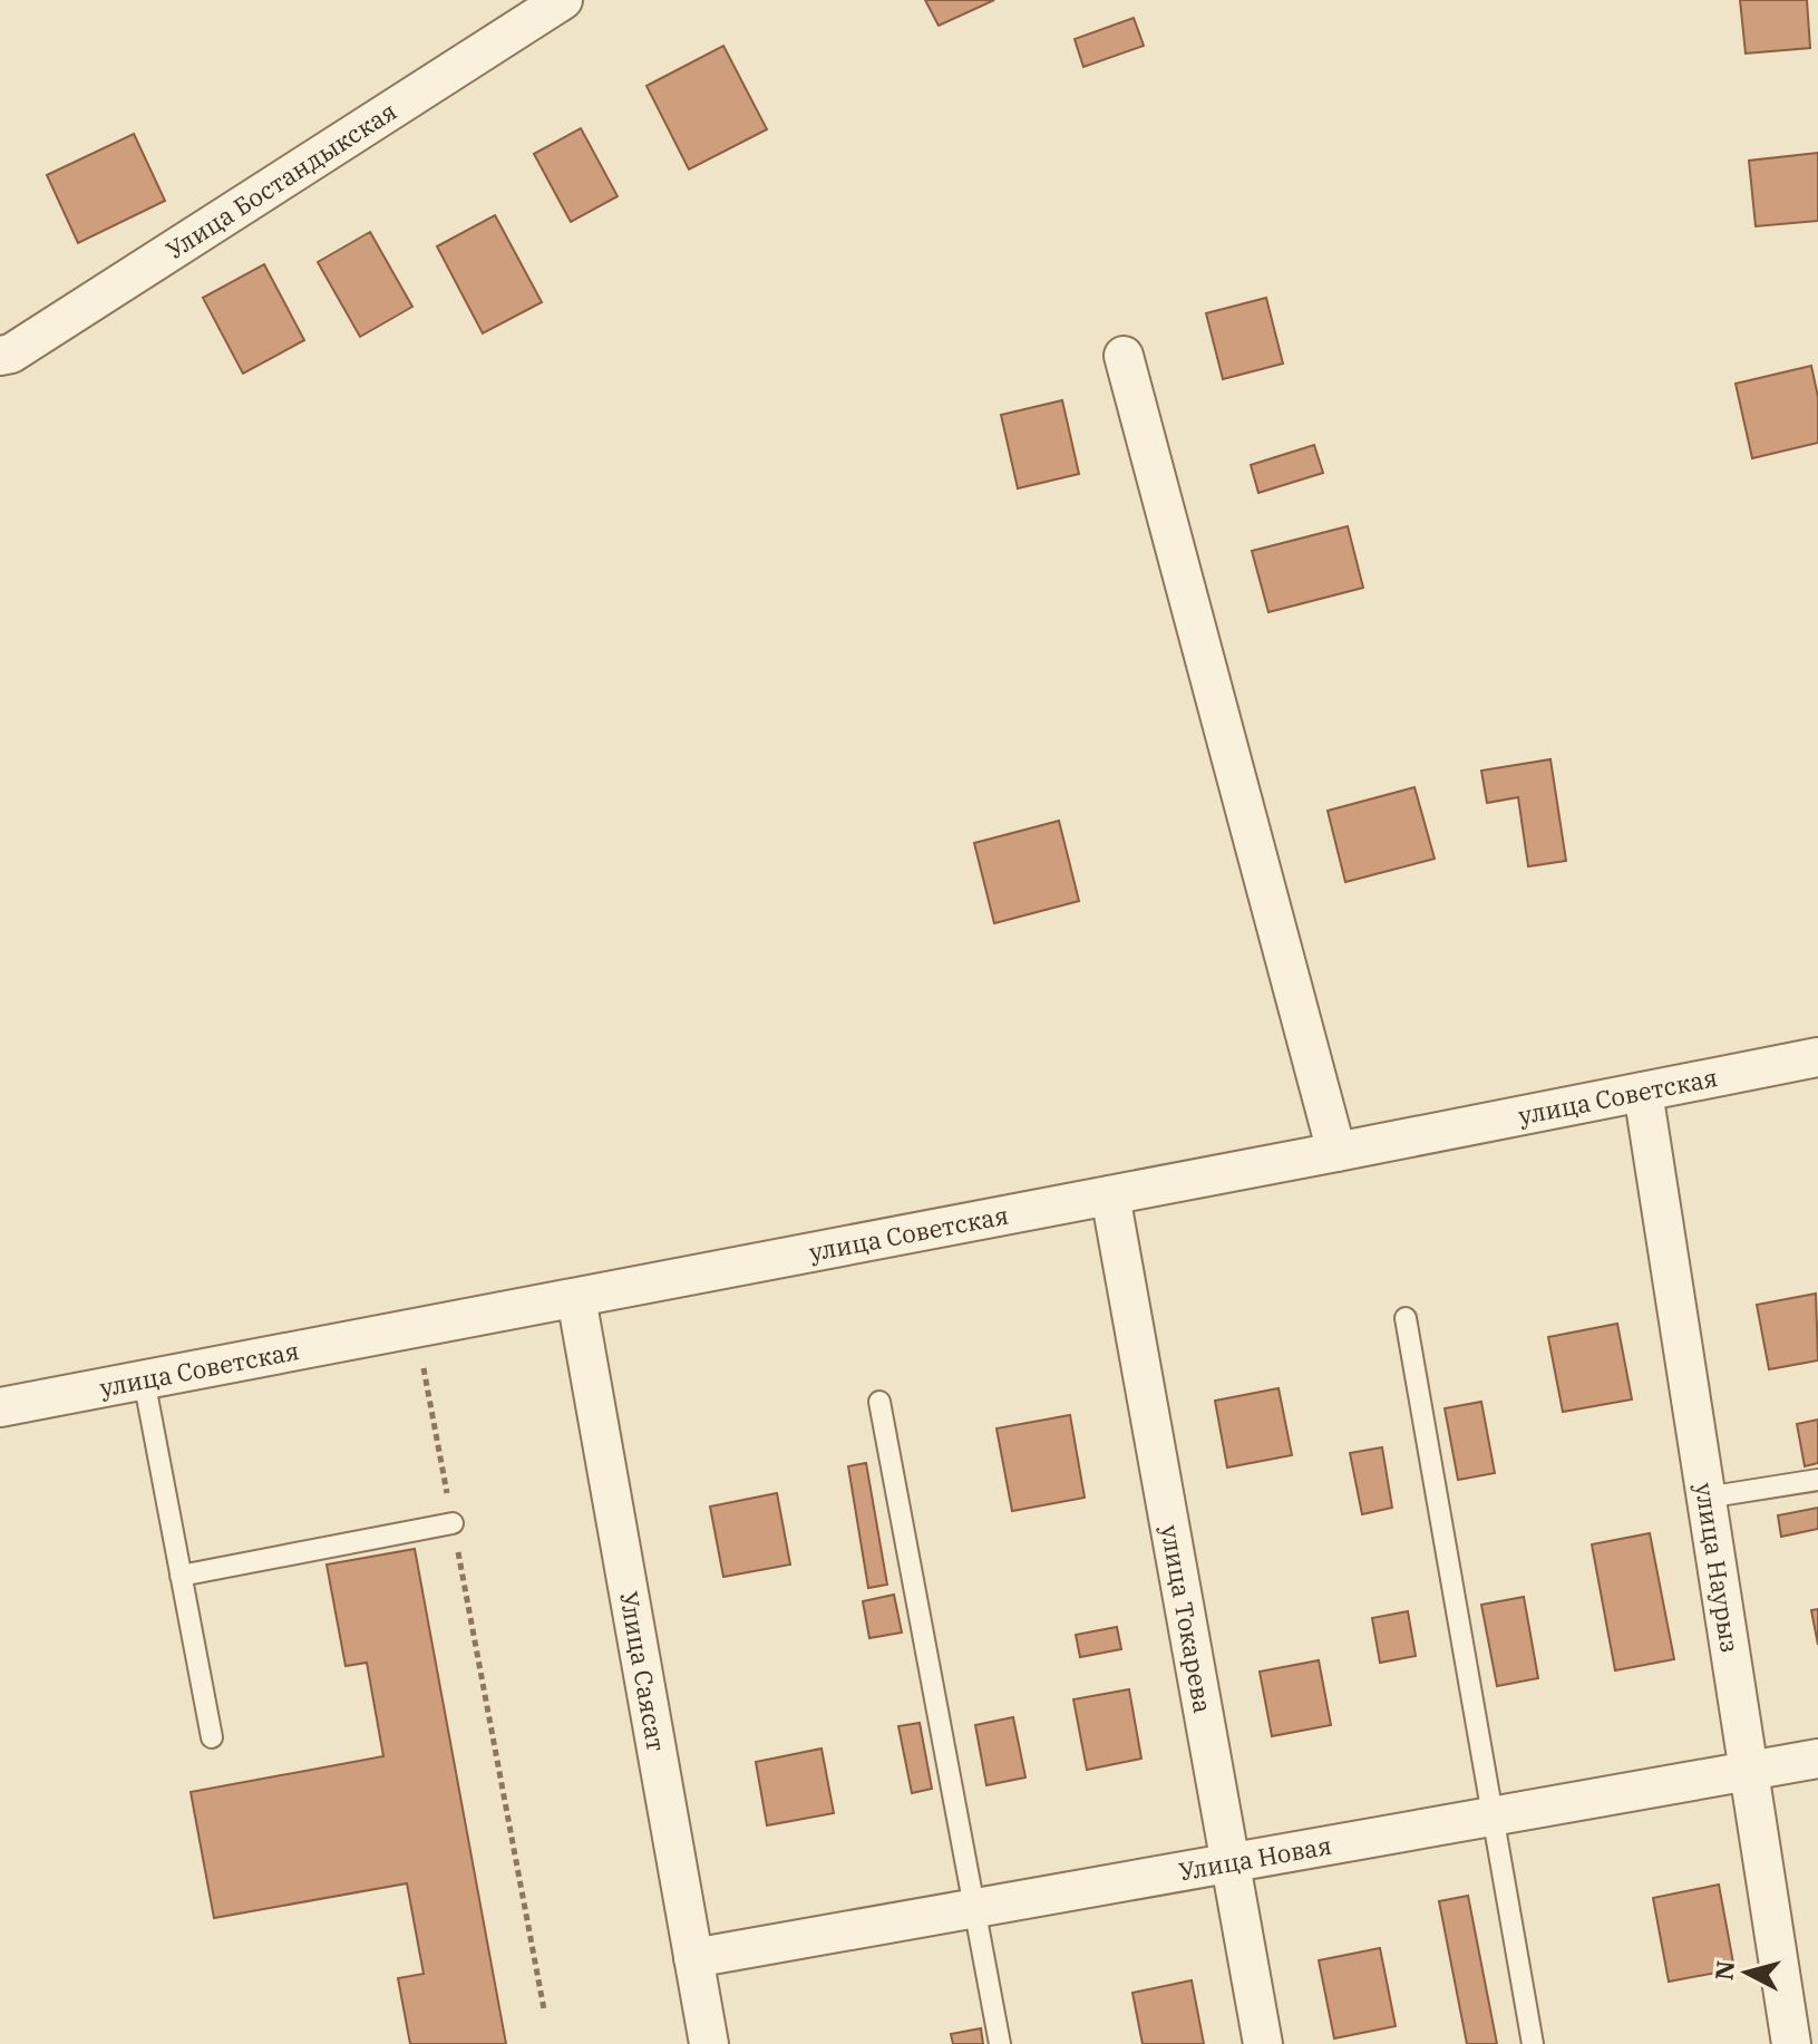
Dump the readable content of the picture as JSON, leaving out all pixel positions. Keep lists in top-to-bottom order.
{
  "streets": {
    "street": [
      "Улица Бостандыкская",
      "улица Советская",
      "улица Наурыз",
      "улица Токарева",
      "Улица Саясат",
      "Улица Новая"
    ]
  },
  "crossings": [
    ["улица Советская", "улица Наурыз"],
    ["улица Советская", "улица Токарева"],
    ["улица Советская", "Улица Саясат"],
    ["улица Наурыз", "Улица Новая"],
    ["улица Токарева", "Улица Новая"],
    ["Улица Саясат", "Улица Новая"]
  ],
  "north": "left"
}
